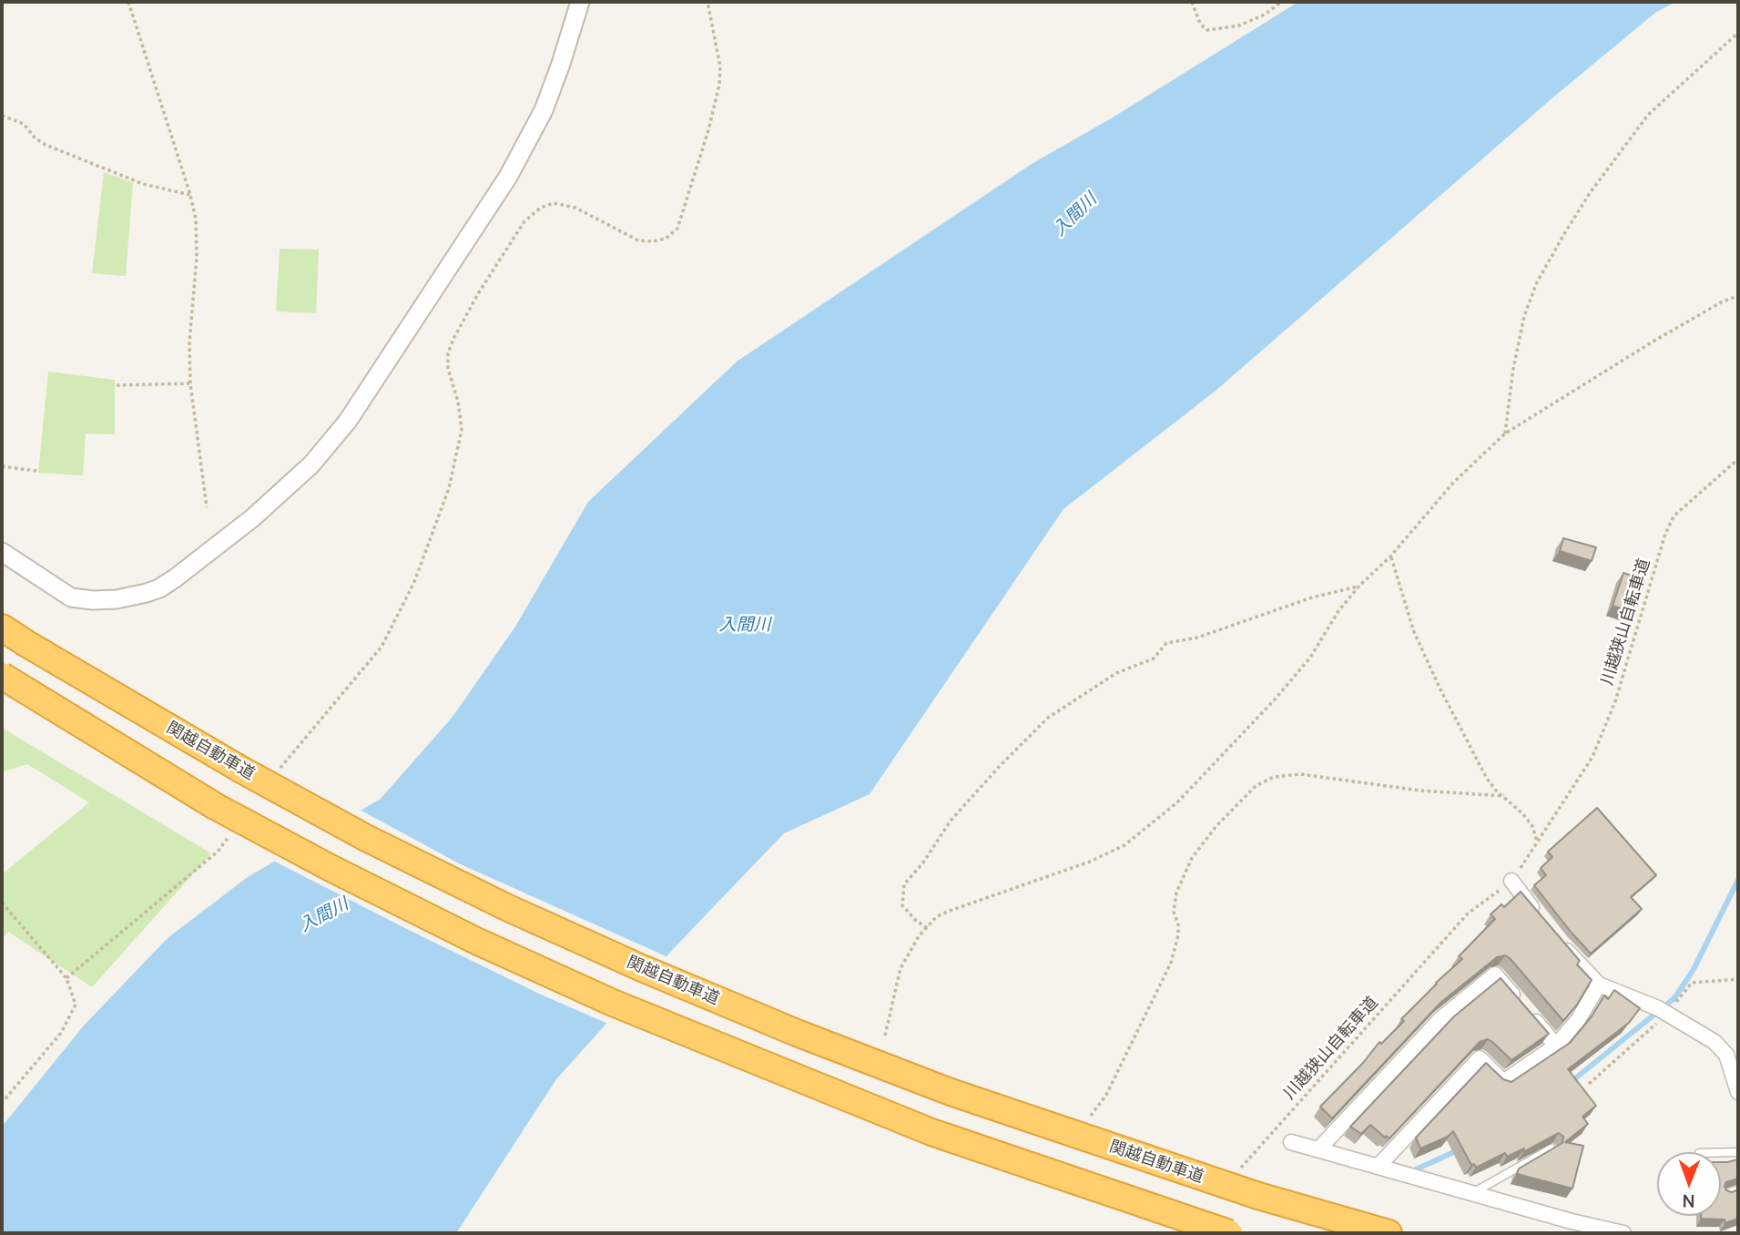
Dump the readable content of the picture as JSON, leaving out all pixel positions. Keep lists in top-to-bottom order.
{
  "streets": {
    "highway": ["関越自動車道"],
    "path": ["川越狭山自転車道"]
  },
  "water": ["入間川"],
  "north": "bottom"
}
